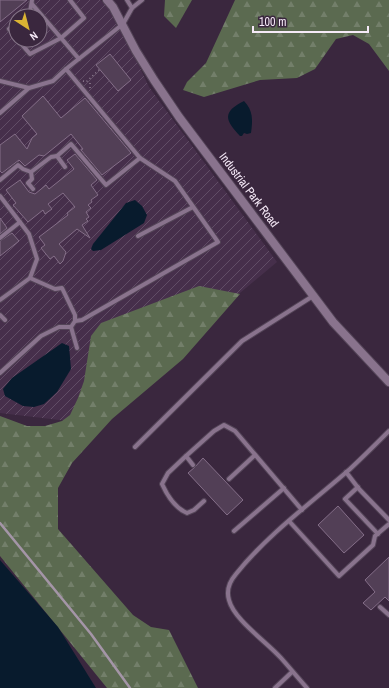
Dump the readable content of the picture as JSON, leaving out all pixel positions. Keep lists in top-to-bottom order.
{
  "streets": {
    "street": ["Industrial Park Road"]
  },
  "scale_bar": "100 m",
  "north": "bottom right"
}
